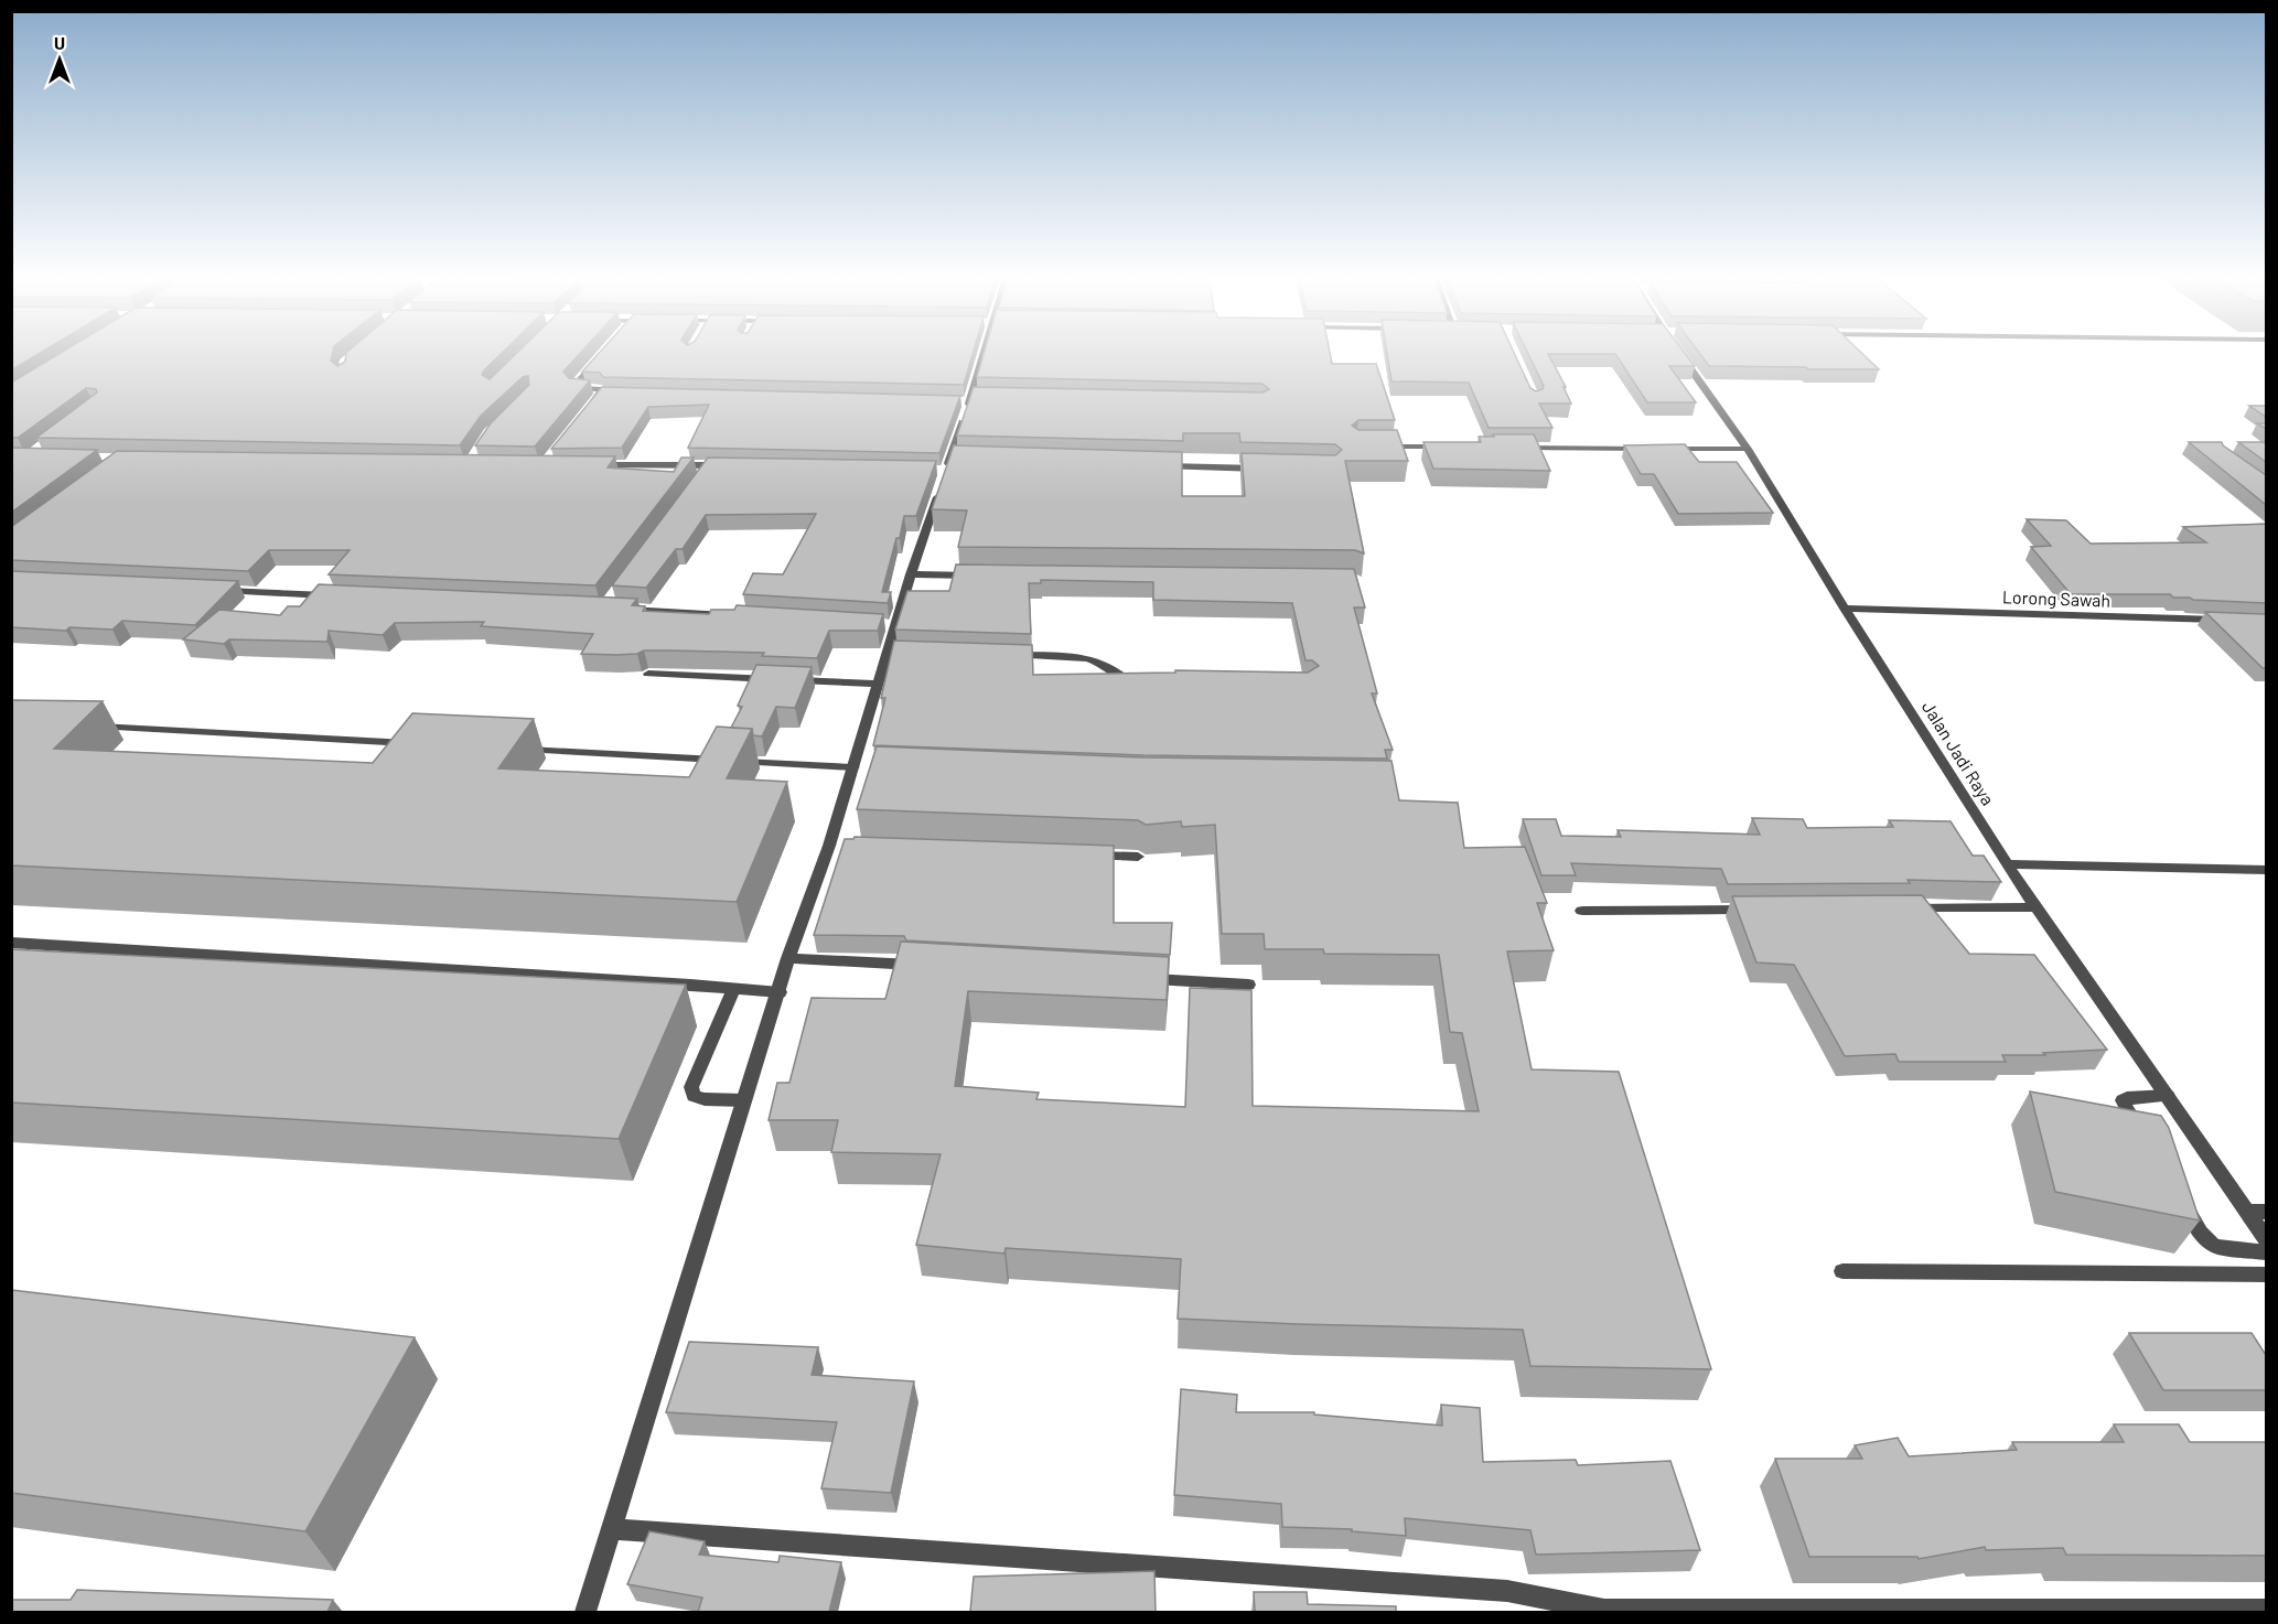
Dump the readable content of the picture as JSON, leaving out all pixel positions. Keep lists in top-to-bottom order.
{
  "streets": {
    "street": ["Lorong Sawah", "Jalan Jadi Raya"]
  },
  "crossings": [
    ["Lorong Sawah", "Jalan Jadi Raya"]
  ],
  "north": "top"
}
